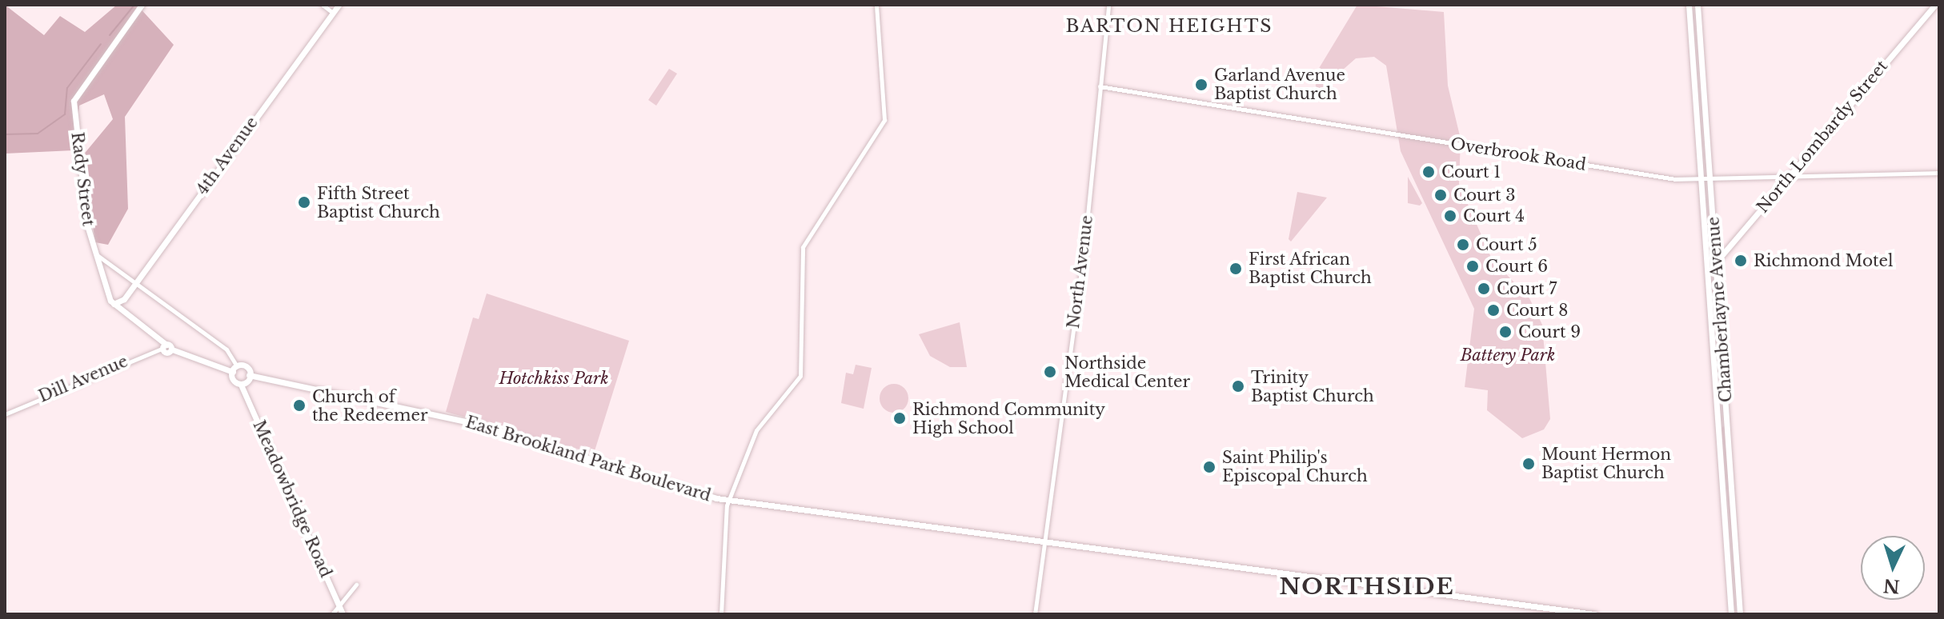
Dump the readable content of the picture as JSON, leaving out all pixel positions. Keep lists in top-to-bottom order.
{
  "streets": {
    "main road": [
      "North Lombardy Street",
      "4th Avenue",
      "Rady Street",
      "Chamberlayne Avenue",
      "East Brookland Park Boulevard",
      "Meadowbridge Road"
    ],
    "street": ["Overbrook Road", "North Avenue", "Dill Avenue"]
  },
  "crossings": [
    ["North Lombardy Street", "Overbrook Road"],
    ["North Lombardy Street", "Chamberlayne Avenue"],
    ["Overbrook Road", "North Avenue"],
    ["Overbrook Road", "Chamberlayne Avenue"],
    ["4th Avenue", "Rady Street"],
    ["North Avenue", "East Brookland Park Boulevard"]
  ],
  "districts": ["BARTON HEIGHTS", "NORTHSIDE"],
  "parks": ["Battery Park", "Hotchkiss Park"],
  "places": [
    "Garland Avenue Baptist Church",
    "Court 1",
    "Court 3",
    "Fifth Street Baptist Church",
    "Court 4",
    "Court 5",
    "Richmond Motel",
    "Court 6",
    "First African Baptist Church",
    "Court 7",
    "Court 8",
    "Court 9",
    "Northside Medical Center",
    "Trinity Baptist Church",
    "Church of the Redeemer",
    "Richmond Community High School",
    "Mount Hermon Baptist Church",
    "Saint Philip's Episcopal Church"
  ],
  "north": "bottom"
}
